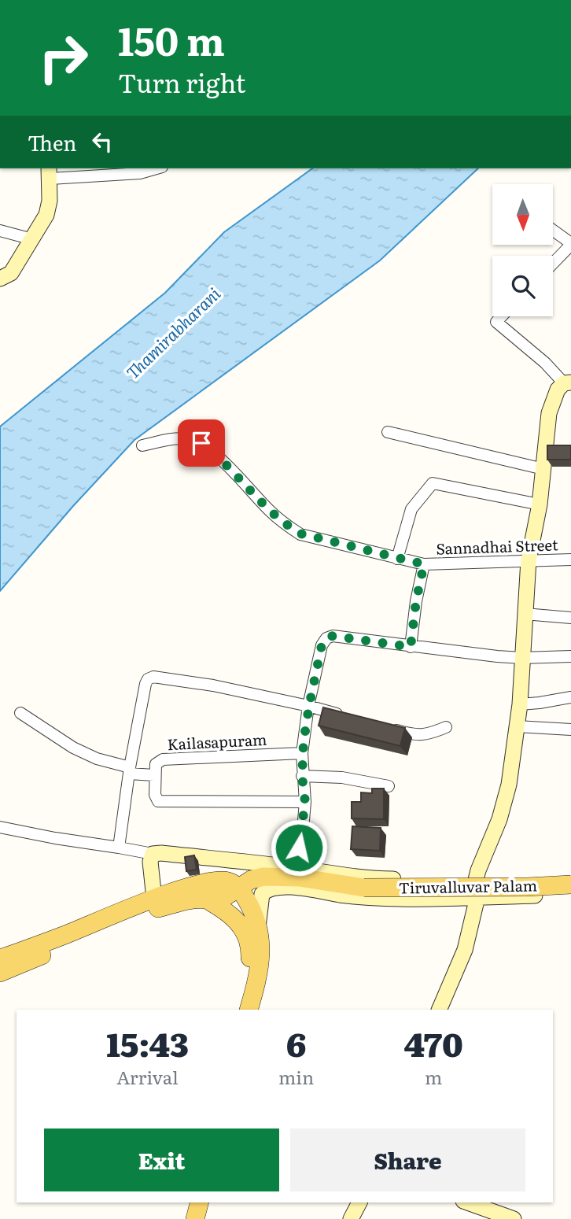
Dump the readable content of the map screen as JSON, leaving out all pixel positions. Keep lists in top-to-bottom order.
{
  "streets": {
    "main road": ["Tiruvalluvar Palam"],
    "street": ["Sannadhai Street", "Kailasapuram"]
  },
  "water": ["Thamirabharani"],
  "north": "bottom",
  "page": {
    "turn": ["150 m", "Turn right"],
    "then": "Then",
    "eta": [
      "15:43",
      "Arrival",
      "6",
      "min",
      "470",
      "m"
    ],
    "buttons": ["Exit", "Share"]
  }
}
